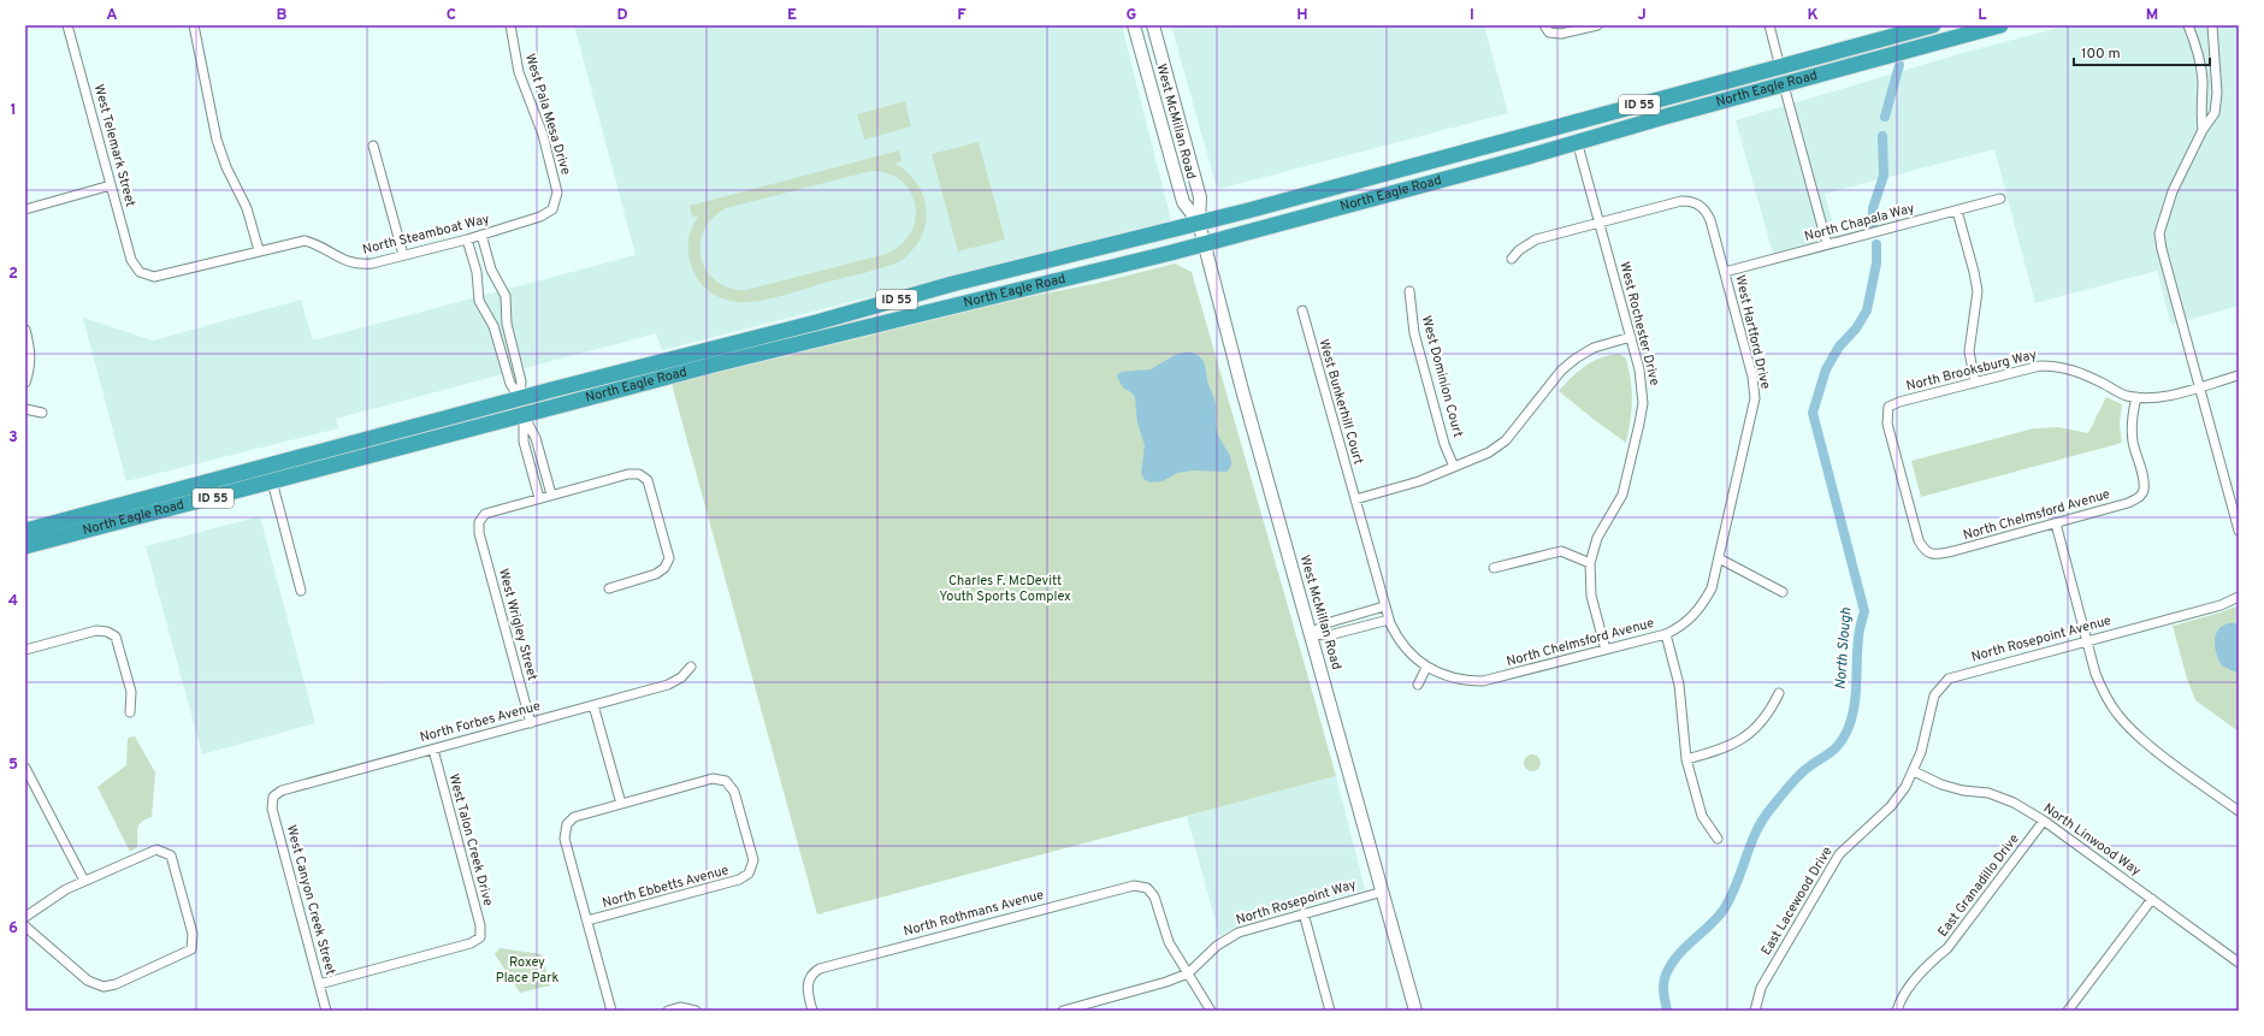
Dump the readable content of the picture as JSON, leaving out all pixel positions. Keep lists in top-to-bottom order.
{
  "streets": {
    "highway": ["North Eagle Road", "ID 55"],
    "main road": ["West McMillan Road"],
    "street": [
      "West Pala Mesa Drive",
      "West Telemark Street",
      "North Chapala Way",
      "North Steamboat Way",
      "West Rochester Drive",
      "West Hartford Drive",
      "North Brooksburg Way",
      "West Dominion Court",
      "West Bunkerhill Court",
      "North Chelmsford Avenue",
      "West Wrigley Street",
      "North Rosepoint Avenue",
      "North Forbes Avenue",
      "West Talon Creek Drive",
      "North Linwood Way",
      "East Granadillo Drive",
      "North Ebbetts Avenue",
      "West Canyon Creek Street",
      "East Lacewood Drive",
      "North Rosepoint Way",
      "North Rothmans Avenue"
    ]
  },
  "crossings": [
    ["North Eagle Road", "West McMillan Road"],
    ["North Eagle Road", "West Rochester Drive"],
    ["West Pala Mesa Drive", "North Steamboat Way"],
    ["West McMillan Road", "North Rosepoint Way"],
    ["West Telemark Street", "North Steamboat Way"],
    ["North Chapala Way", "West Hartford Drive"],
    ["West Rochester Drive", "West Hartford Drive"],
    ["West Rochester Drive", "North Chelmsford Avenue"],
    ["West Hartford Drive", "North Chelmsford Avenue"],
    ["North Brooksburg Way", "North Chelmsford Avenue"],
    ["West Bunkerhill Court", "North Chelmsford Avenue"],
    ["West Wrigley Street", "North Forbes Avenue"],
    ["North Rosepoint Avenue", "North Linwood Way"],
    ["North Rosepoint Avenue", "East Lacewood Drive"],
    ["North Forbes Avenue", "West Talon Creek Drive"],
    ["North Forbes Avenue", "West Canyon Creek Street"],
    ["West Talon Creek Drive", "West Canyon Creek Street"],
    ["North Linwood Way", "East Granadillo Drive"],
    ["North Linwood Way", "East Lacewood Drive"],
    ["North Rosepoint Way", "North Rothmans Avenue"]
  ],
  "water": ["North Slough"],
  "parks": ["Charles F. McDevitt Youth Sports Complex", "Roxey Place Park"],
  "scale_bar": "100 m",
  "grid": {
    "columns": [
      "A",
      "B",
      "C",
      "D",
      "E",
      "F",
      "G",
      "H",
      "I",
      "J",
      "K",
      "L",
      "M"
    ],
    "rows": [
      "1",
      "2",
      "3",
      "4",
      "5",
      "6"
    ]
  }
}
